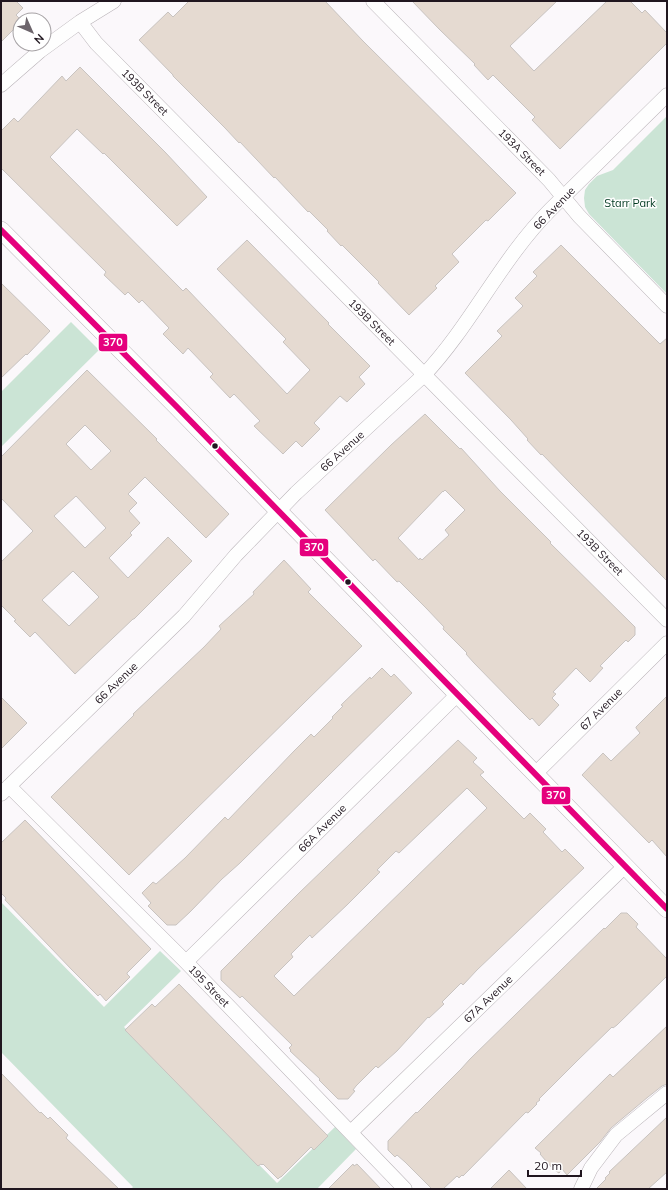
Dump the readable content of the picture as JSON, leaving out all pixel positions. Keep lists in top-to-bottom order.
{
  "streets": {
    "street": [
      "193B Street",
      "193A Street",
      "66 Avenue",
      "67 Avenue",
      "66A Avenue",
      "195 Street",
      "67A Avenue"
    ]
  },
  "crossings": [
    ["193B Street", "66 Avenue"],
    ["193A Street", "66 Avenue"],
    ["66 Avenue", "195 Street"],
    ["66A Avenue", "195 Street"],
    ["195 Street", "67A Avenue"]
  ],
  "parks": ["Starr Park"],
  "lines": ["transit line 370"],
  "scale_bar": "20 m",
  "north": "bottom right"
}
